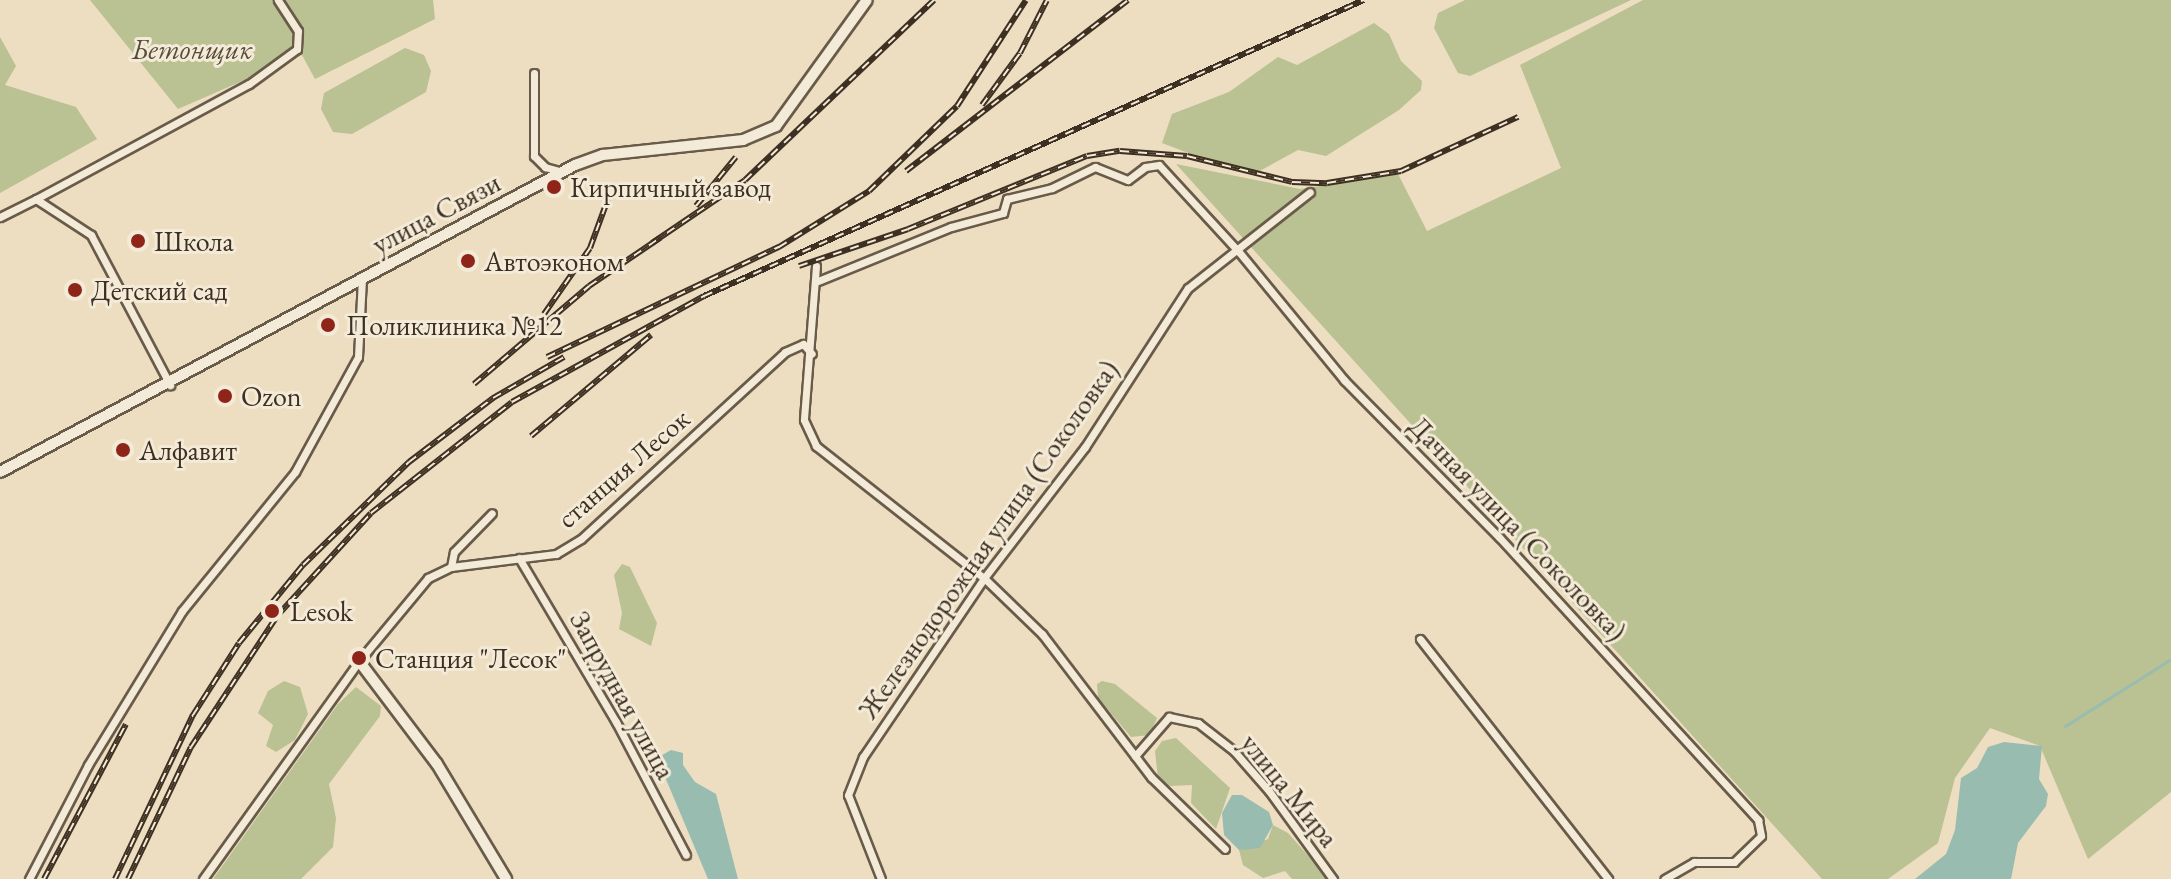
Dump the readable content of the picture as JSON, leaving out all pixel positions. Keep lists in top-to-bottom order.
{
  "streets": {
    "street": [
      "улица Связи",
      "станция Лесок",
      "Дачная улица (Соколовка)",
      "Железнодорожная улица (Соколовка)",
      "Запрудная улица",
      "улица Мира"
    ]
  },
  "crossings": [
    ["станция Лесок", "Запрудная улица"],
    ["Дачная улица (Соколовка)", "Железнодорожная улица (Соколовка)"]
  ],
  "parks": ["Бетонщик"],
  "places": [
    "Кирпичный завод",
    "Школа",
    "Автоэконом",
    "Детский сад",
    "Поликлиника №12",
    "Ozon",
    "Алфавит",
    "Lesok",
    "Станция \"Лесок\""
  ]
}
